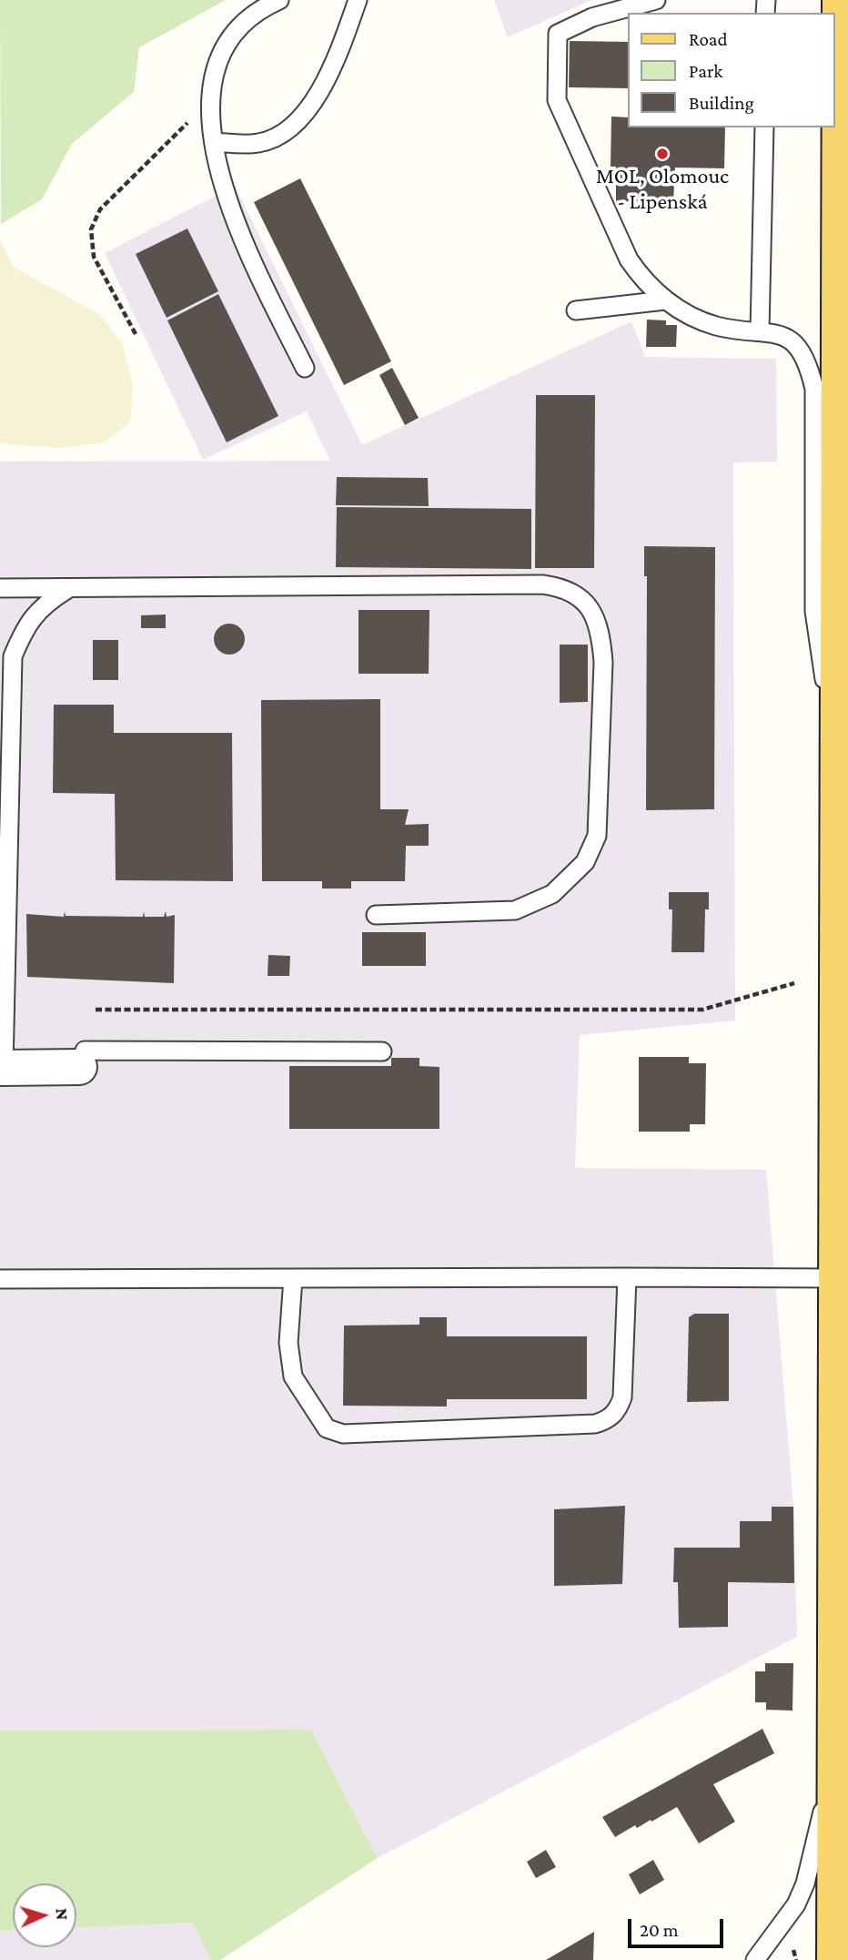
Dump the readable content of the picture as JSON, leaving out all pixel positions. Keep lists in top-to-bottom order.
{
  "places": ["MOL, Olomouc - Lipenská"],
  "legend": ["Road", "Park", "Building"],
  "scale_bar": "20 m",
  "north": "right"
}
